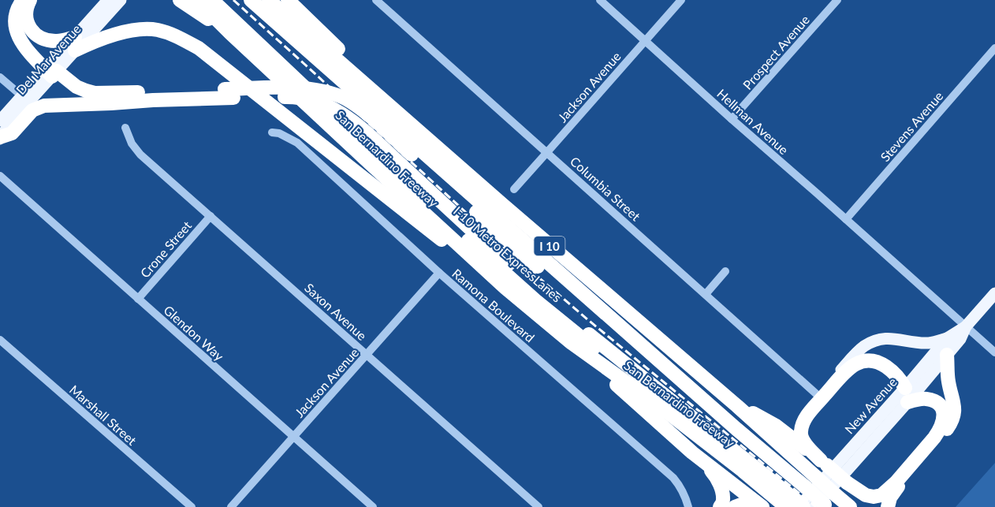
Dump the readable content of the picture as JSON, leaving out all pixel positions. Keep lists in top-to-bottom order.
{
  "streets": {
    "highway": ["San Bernardino Freeway", "I 10", "I-10 Metro ExpressLanes"],
    "main road": ["Del Mar Avenue", "New Avenue"],
    "street": [
      "Prospect Avenue",
      "Jackson Avenue",
      "Hellman Avenue",
      "Stevens Avenue",
      "Columbia Street",
      "Crone Street",
      "Ramona Boulevard",
      "Saxon Avenue",
      "Glendon Way",
      "Marshall Street"
    ]
  },
  "crossings": [
    ["Prospect Avenue", "Hellman Avenue"],
    ["Jackson Avenue", "Hellman Avenue"],
    ["Jackson Avenue", "Columbia Street"],
    ["Jackson Avenue", "Ramona Boulevard"],
    ["Jackson Avenue", "Saxon Avenue"],
    ["Jackson Avenue", "Glendon Way"],
    ["Hellman Avenue", "Stevens Avenue"],
    ["Hellman Avenue", "New Avenue"],
    ["San Bernardino Freeway", "I-10 Metro ExpressLanes"],
    ["San Bernardino Freeway", "New Avenue"],
    ["Crone Street", "Saxon Avenue"],
    ["Crone Street", "Glendon Way"],
    ["I-10 Metro ExpressLanes", "New Avenue"]
  ]
}
